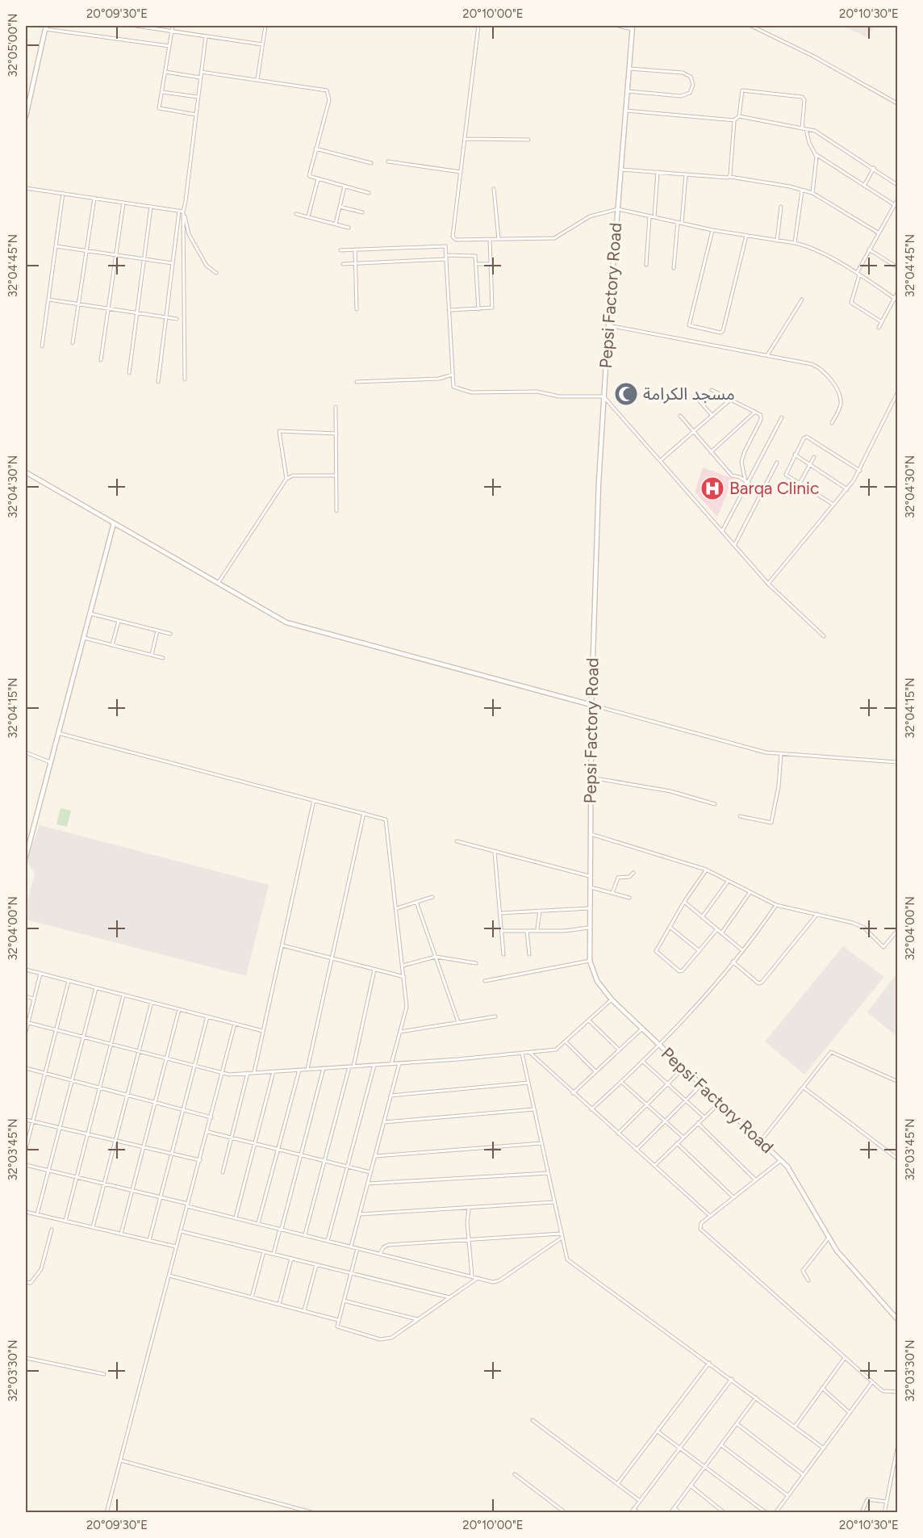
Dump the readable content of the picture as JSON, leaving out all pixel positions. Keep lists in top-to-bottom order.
{
  "streets": {
    "main road": ["Pepsi Factory Road"]
  },
  "places": {
    "mosque": ["مسجد الكرامة"],
    "hospital": ["Barqa Clinic"]
  },
  "coordinates": [
    "20°09'30\"E",
    "20°10'00\"E",
    "20°10'30\"E",
    "32°05'00\"N",
    "32°04'45\"N",
    "32°04'30\"N",
    "32°04'15\"N",
    "32°04'00\"N",
    "32°03'45\"N",
    "32°03'30\"N"
  ]
}
